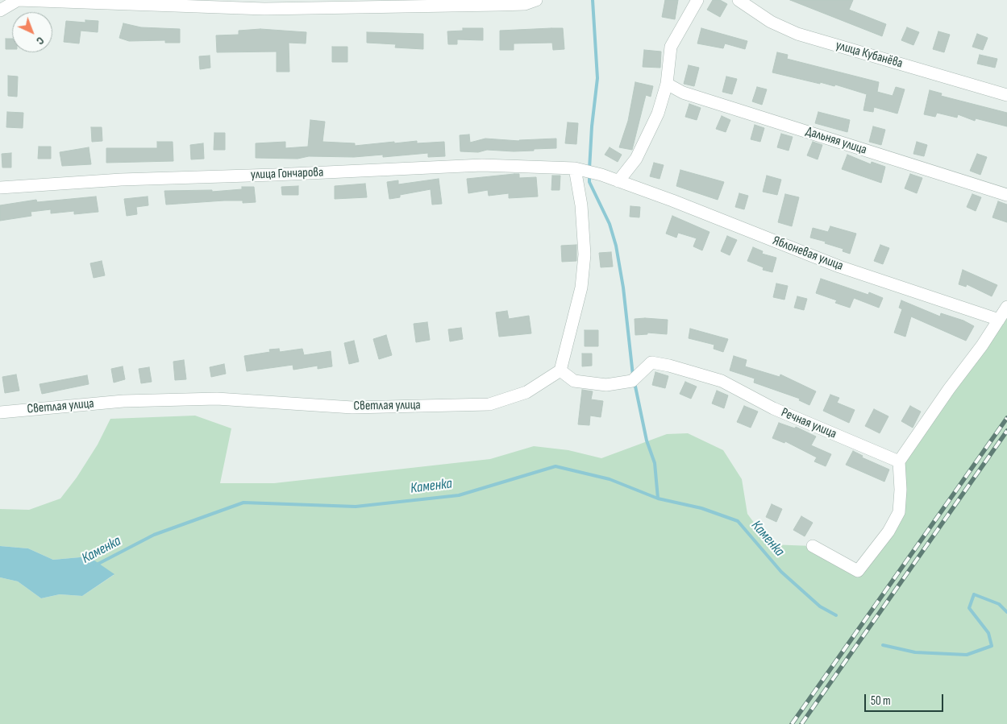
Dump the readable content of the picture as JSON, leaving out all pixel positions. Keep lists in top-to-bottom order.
{
  "streets": {
    "street": [
      "улица Кубанёва",
      "Дальняя улица",
      "улица Гончарова",
      "Яблоневая улица",
      "Светлая улица",
      "Речная улица"
    ]
  },
  "crossings": [
    ["улица Гончарова", "Яблоневая улица"],
    ["Светлая улица", "Речная улица"]
  ],
  "water": ["Каменка"],
  "scale_bar": "50 m",
  "north": "bottom right"
}
